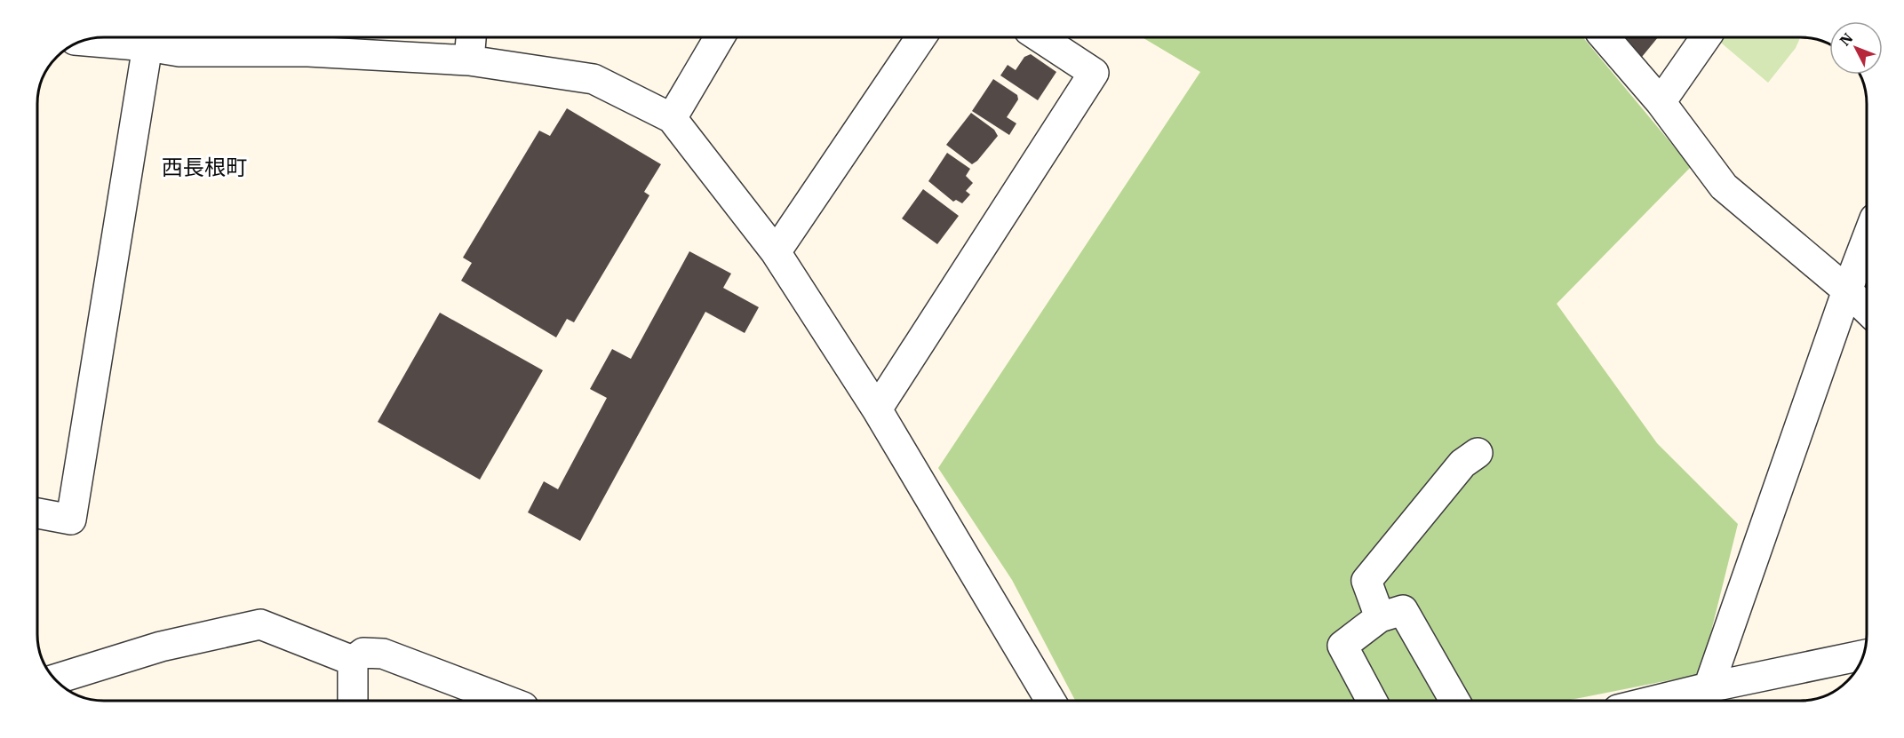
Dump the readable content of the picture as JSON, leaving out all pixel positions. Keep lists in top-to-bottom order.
{
  "districts": ["西長根町"],
  "north": "top left"
}
